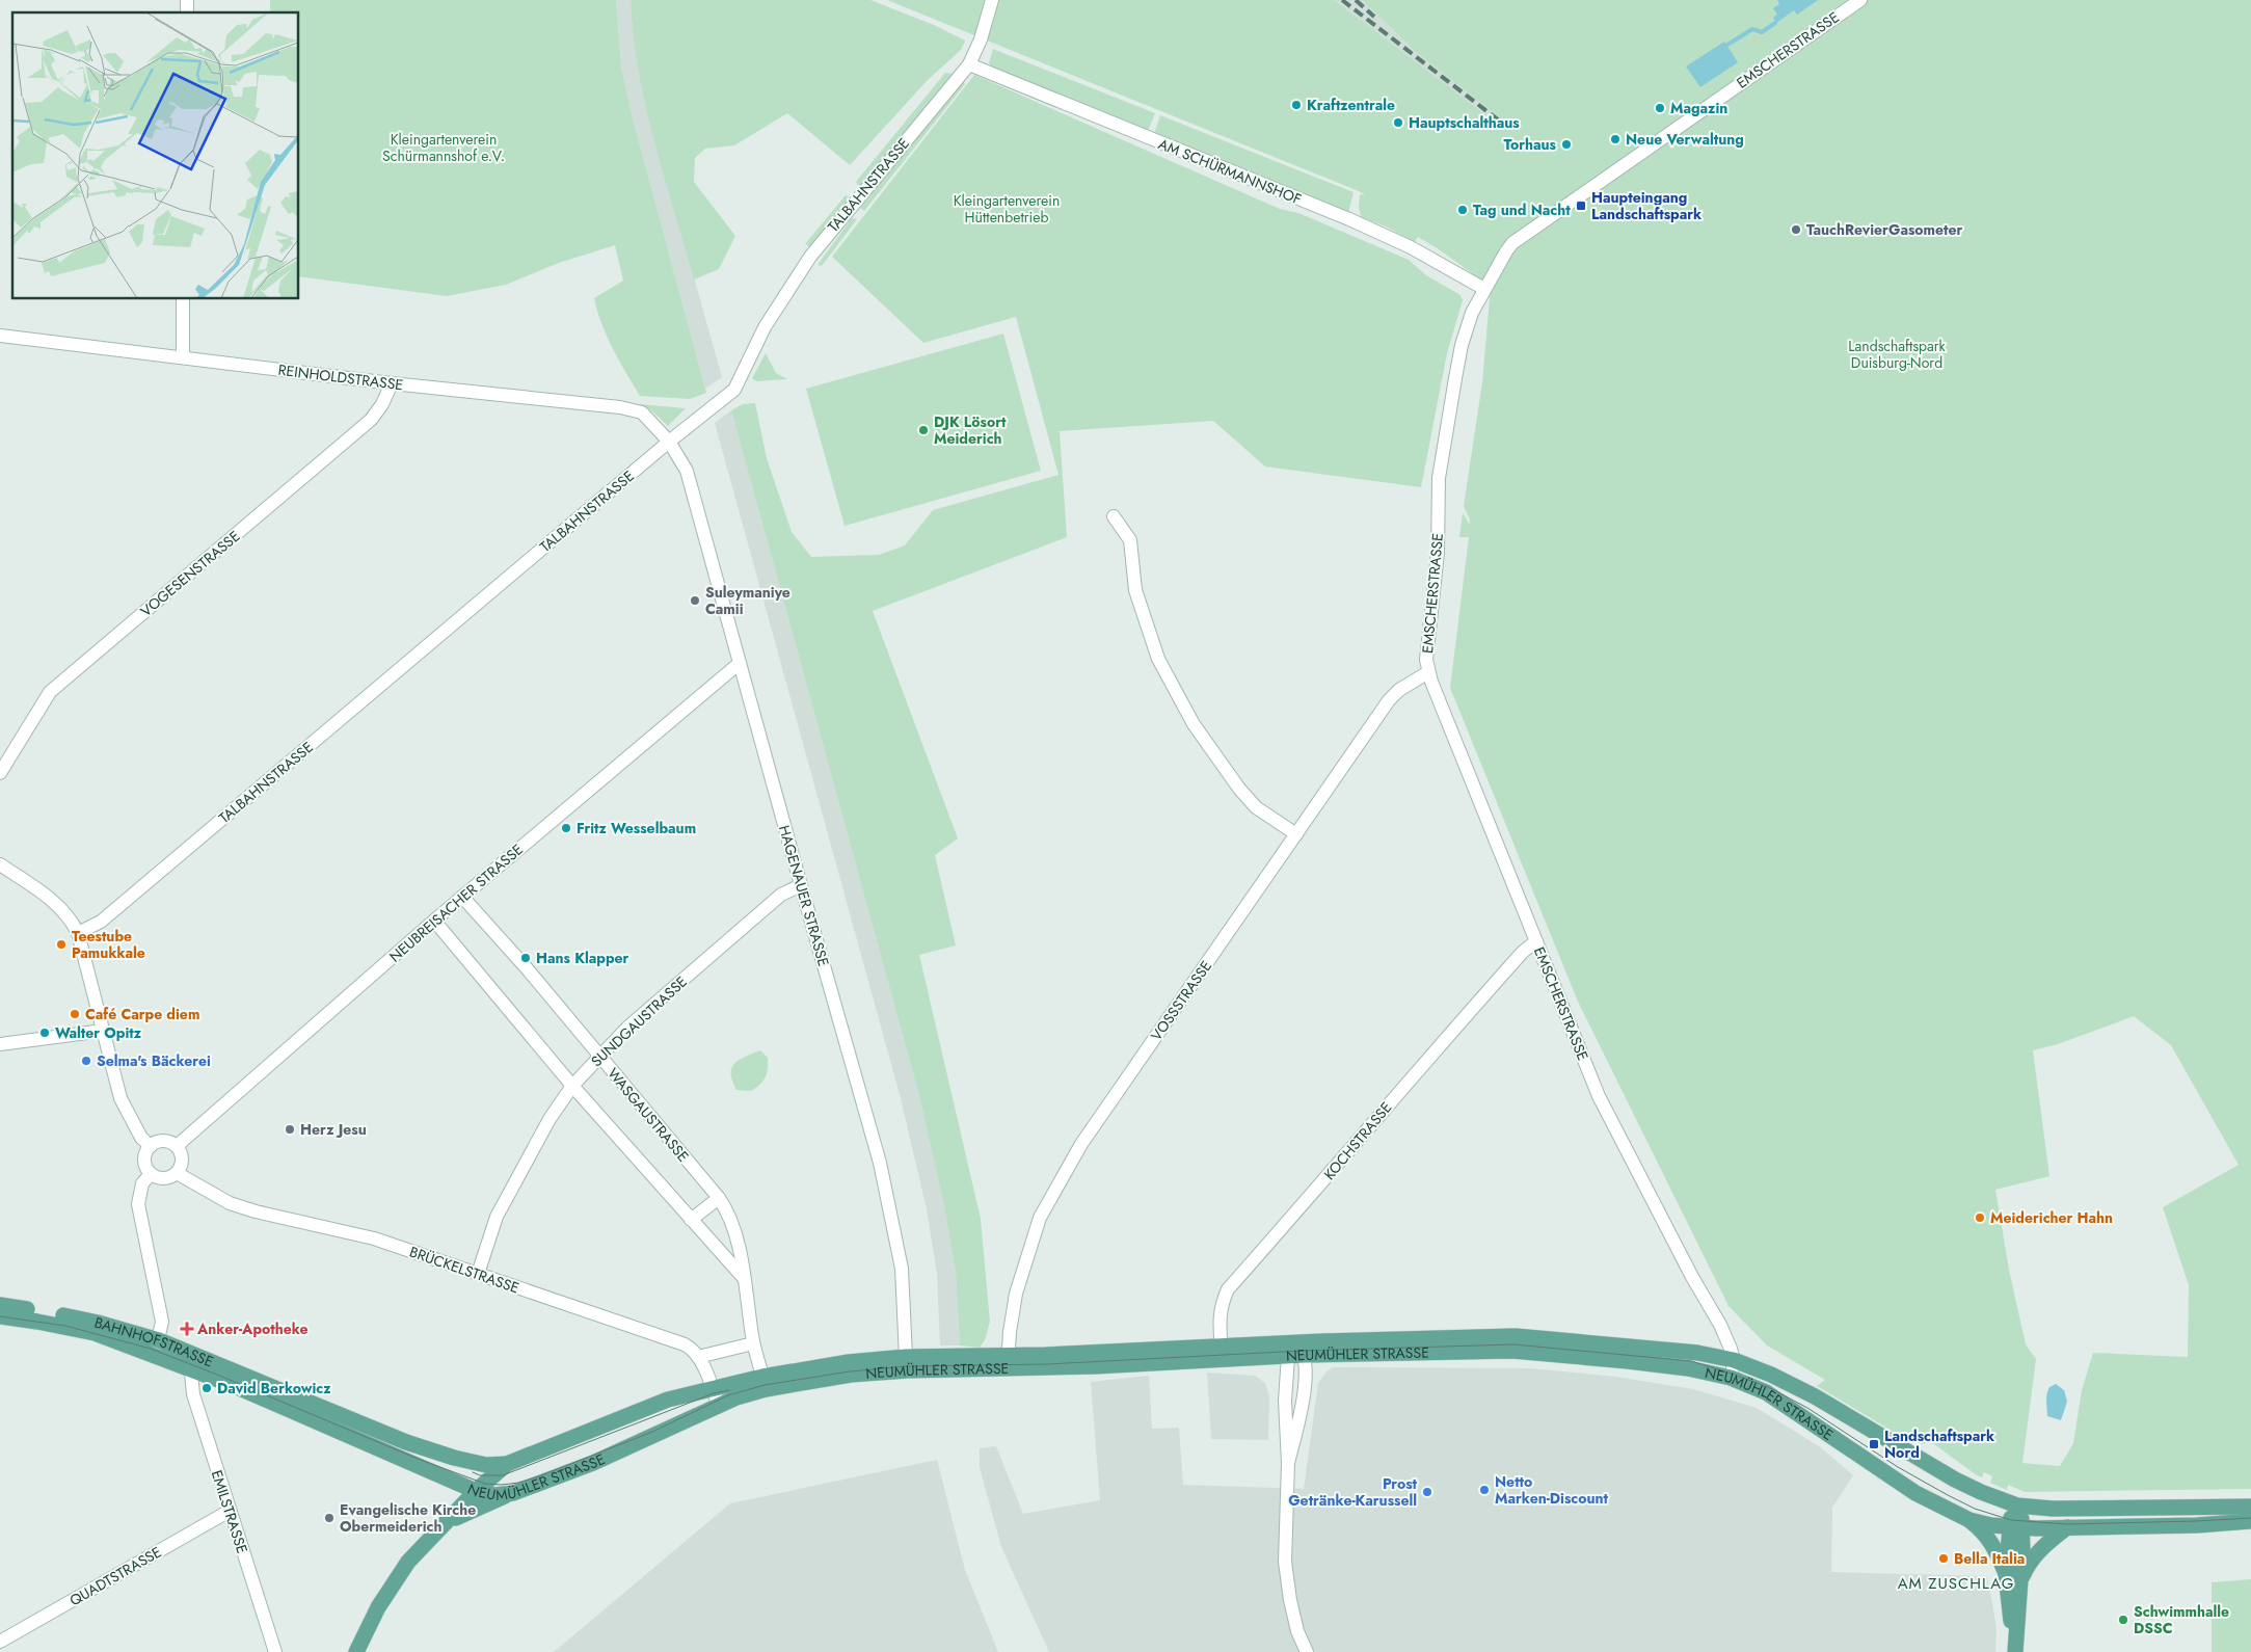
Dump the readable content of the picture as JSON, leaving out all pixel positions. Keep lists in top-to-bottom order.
{
  "streets": {
    "main road": ["BAHNHOFSTRASSE", "NEUMÜHLER STRASSE"],
    "street": [
      "EMSCHERSTRASSE",
      "AM SCHÜRMANNSHOF",
      "TALBAHNSTRASSE",
      "REINHOLDSTRASSE",
      "VOGESENSTRASSE",
      "HAGENAUER STRASSE",
      "NEUBREISACHER STRASSE",
      "VOSSSTRASSE",
      "SUNDGAUSTRASSE",
      "WASGAUSTRASSE",
      "KOCHSTRASSE",
      "BRÜCKELSTRASSE",
      "EMILSTRASSE",
      "QUADTSTRASSE"
    ]
  },
  "crossings": [
    ["EMSCHERSTRASSE", "AM SCHÜRMANNSHOF"],
    ["EMSCHERSTRASSE", "VOSSSTRASSE"],
    ["EMSCHERSTRASSE", "KOCHSTRASSE"],
    ["EMSCHERSTRASSE", "NEUMÜHLER STRASSE"],
    ["AM SCHÜRMANNSHOF", "TALBAHNSTRASSE"],
    ["TALBAHNSTRASSE", "REINHOLDSTRASSE"],
    ["TALBAHNSTRASSE", "HAGENAUER STRASSE"],
    ["REINHOLDSTRASSE", "VOGESENSTRASSE"],
    ["REINHOLDSTRASSE", "HAGENAUER STRASSE"],
    ["HAGENAUER STRASSE", "NEUBREISACHER STRASSE"],
    ["HAGENAUER STRASSE", "SUNDGAUSTRASSE"],
    ["HAGENAUER STRASSE", "NEUMÜHLER STRASSE"],
    ["NEUBREISACHER STRASSE", "WASGAUSTRASSE"],
    ["NEUBREISACHER STRASSE", "BRÜCKELSTRASSE"],
    ["VOSSSTRASSE", "NEUMÜHLER STRASSE"],
    ["SUNDGAUSTRASSE", "WASGAUSTRASSE"],
    ["SUNDGAUSTRASSE", "BRÜCKELSTRASSE"],
    ["WASGAUSTRASSE", "NEUMÜHLER STRASSE"],
    ["KOCHSTRASSE", "NEUMÜHLER STRASSE"],
    ["BAHNHOFSTRASSE", "NEUMÜHLER STRASSE"],
    ["BAHNHOFSTRASSE", "EMILSTRASSE"],
    ["EMILSTRASSE", "QUADTSTRASSE"]
  ],
  "districts": ["AM ZUSCHLAG"],
  "parks": ["Kleingartenverein Schürmannshof e.V.", "Kleingartenverein Hüttenbetrieb", "Landschaftspark Duisburg-Nord"],
  "places": {
    "other": [
      "Kraftzentrale",
      "Magazin",
      "Hauptschalthaus",
      "Neue Verwaltung",
      "Torhaus",
      "Tag und Nacht",
      "TauchRevierGasometer",
      "DJK Lösort Meiderich",
      "Suleymaniye Camii",
      "Fritz Wesselbaum",
      "Teestube Pamukkale",
      "Hans Klapper",
      "Café Carpe diem",
      "Walter Opitz",
      "Selma's Bäckerei",
      "Herz Jesu",
      "Meidericher Hahn",
      "David Berkowicz",
      "Netto Marken-Discount",
      "Prost Getränke-Karussell",
      "Evangelische Kirche Obermeiderich",
      "Bella Italia",
      "Schwimmhalle DSSC"
    ],
    "transit": ["Haupteingang Landschaftspark", "Landschaftspark Nord"],
    "health": ["Anker-Apotheke"]
  }
}
